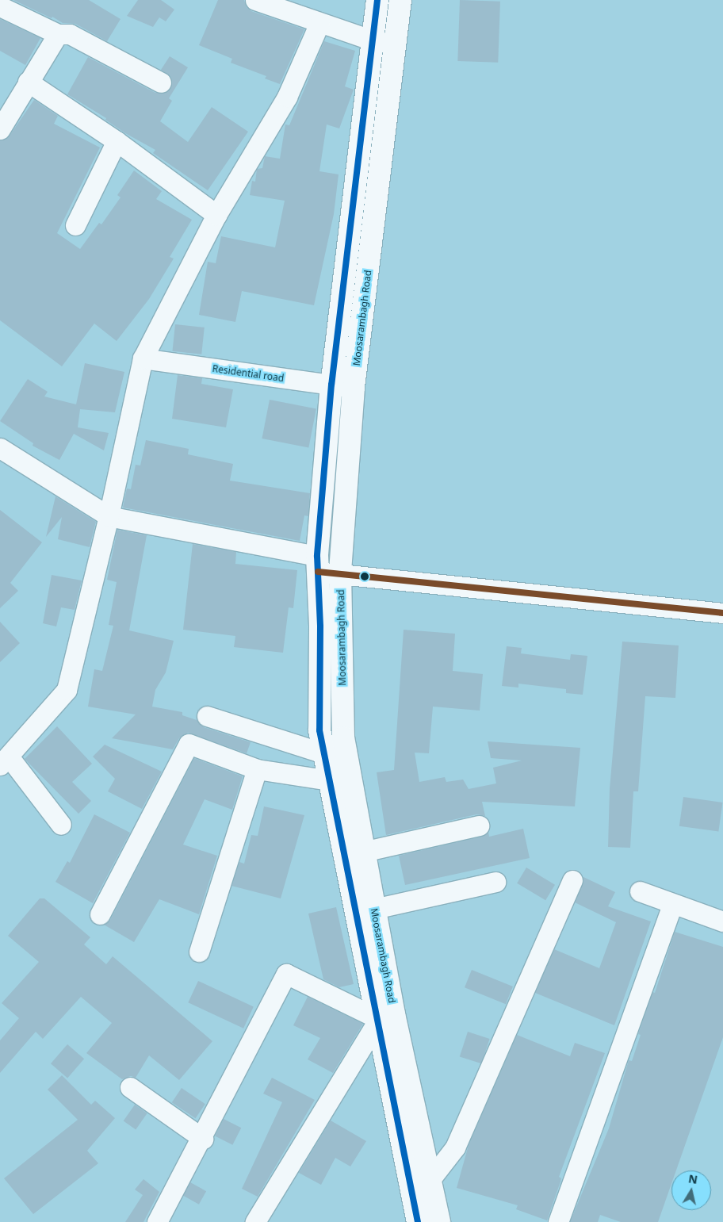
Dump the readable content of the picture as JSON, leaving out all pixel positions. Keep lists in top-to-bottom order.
{
  "streets": {
    "main road": ["Moosarambagh Road"],
    "street": ["Residential road"]
  },
  "crossings": [
    ["Moosarambagh Road", "Residential road"]
  ],
  "north": "top"
}
